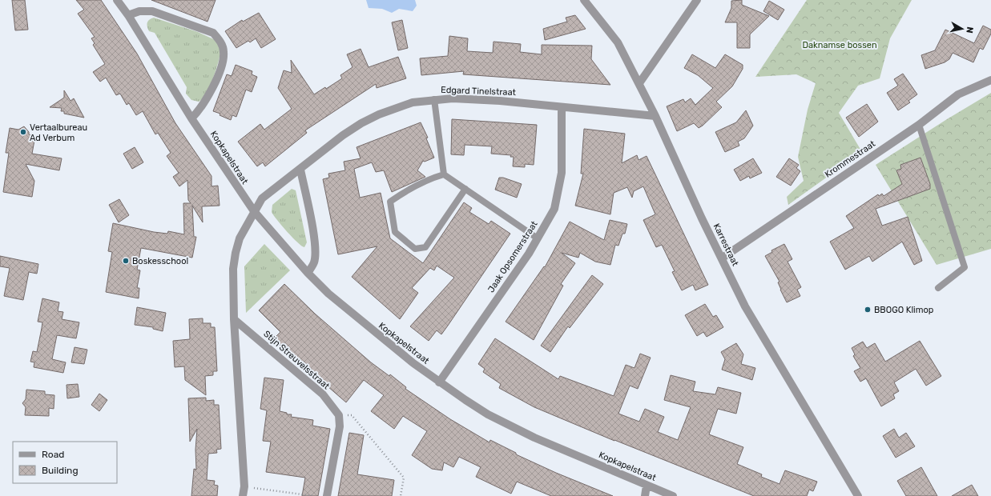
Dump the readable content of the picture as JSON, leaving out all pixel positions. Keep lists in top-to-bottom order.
{
  "streets": {
    "street": [
      "Edgard Tinelstraat",
      "Kopkapelstraat",
      "Krommestraat",
      "Karrestraat",
      "Jaak Opsomerstraat",
      "Stijn Streuvelsstraat"
    ]
  },
  "crossings": [
    ["Edgard Tinelstraat", "Kopkapelstraat"],
    ["Edgard Tinelstraat", "Karrestraat"],
    ["Edgard Tinelstraat", "Jaak Opsomerstraat"],
    ["Kopkapelstraat", "Jaak Opsomerstraat"],
    ["Krommestraat", "Karrestraat"]
  ],
  "parks": ["Daknamse bossen"],
  "places": ["Vertaalbureau Ad Verbum", "Boskesschool", "BBOGO Klimop"],
  "legend": ["Road", "Building"],
  "north": "right"
}
